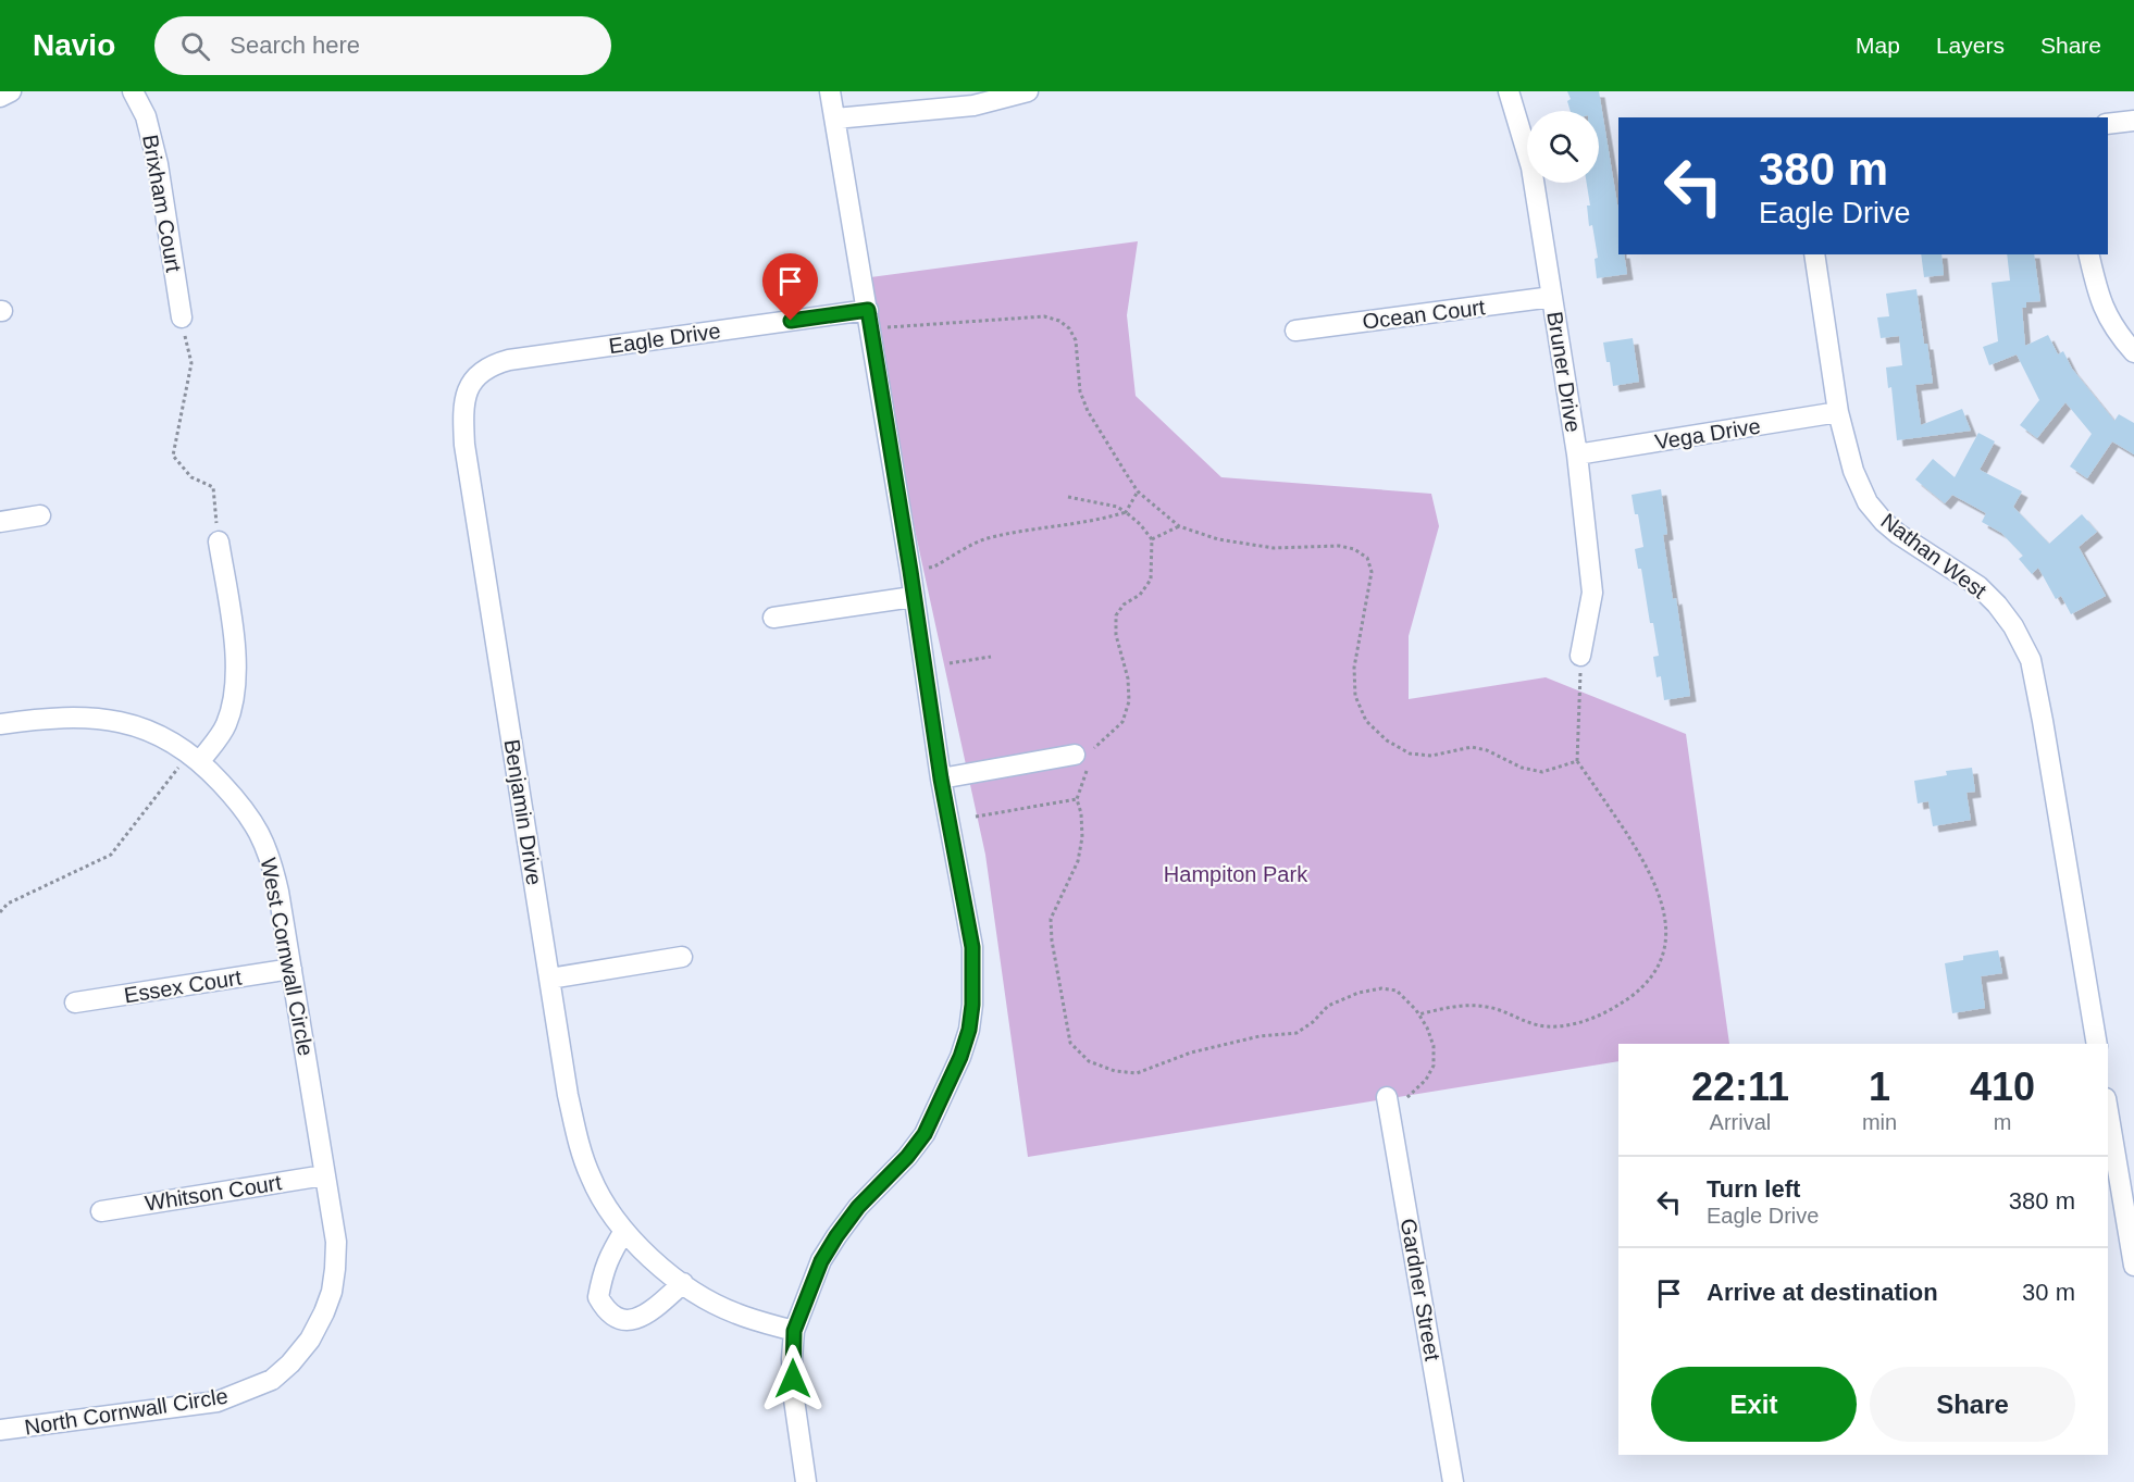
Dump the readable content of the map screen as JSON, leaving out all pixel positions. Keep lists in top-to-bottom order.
{
  "streets": {
    "street": [
      "Brixham Court",
      "Ocean Court",
      "Eagle Drive",
      "Bruner Drive",
      "Vega Drive",
      "Nathan West",
      "Benjamin Drive",
      "West Cornwall Circle",
      "Essex Court",
      "Whitson Court",
      "Gardner Street",
      "North Cornwall Circle"
    ]
  },
  "crossings": [
    ["Ocean Court", "Bruner Drive"],
    ["Eagle Drive", "Benjamin Drive"],
    ["Bruner Drive", "Vega Drive"],
    ["Vega Drive", "Nathan West"],
    ["West Cornwall Circle", "Essex Court"],
    ["West Cornwall Circle", "Whitson Court"],
    ["West Cornwall Circle", "North Cornwall Circle"]
  ],
  "parks": ["Hampiton Park"],
  "page": {
    "header": "Navio",
    "search": "Search here",
    "nav": ["Map", "Layers", "Share"],
    "turn": ["380 m", "Eagle Drive"],
    "eta": [
      "22:11",
      "Arrival",
      "1",
      "min",
      "410",
      "m"
    ],
    "list": [
      {
        "name": "Turn left",
        "note": "Eagle Drive",
        "value": "380 m"
      },
      {
        "name": "Arrive at destination",
        "value": "30 m"
      }
    ],
    "buttons": ["Exit", "Share"]
  }
}
